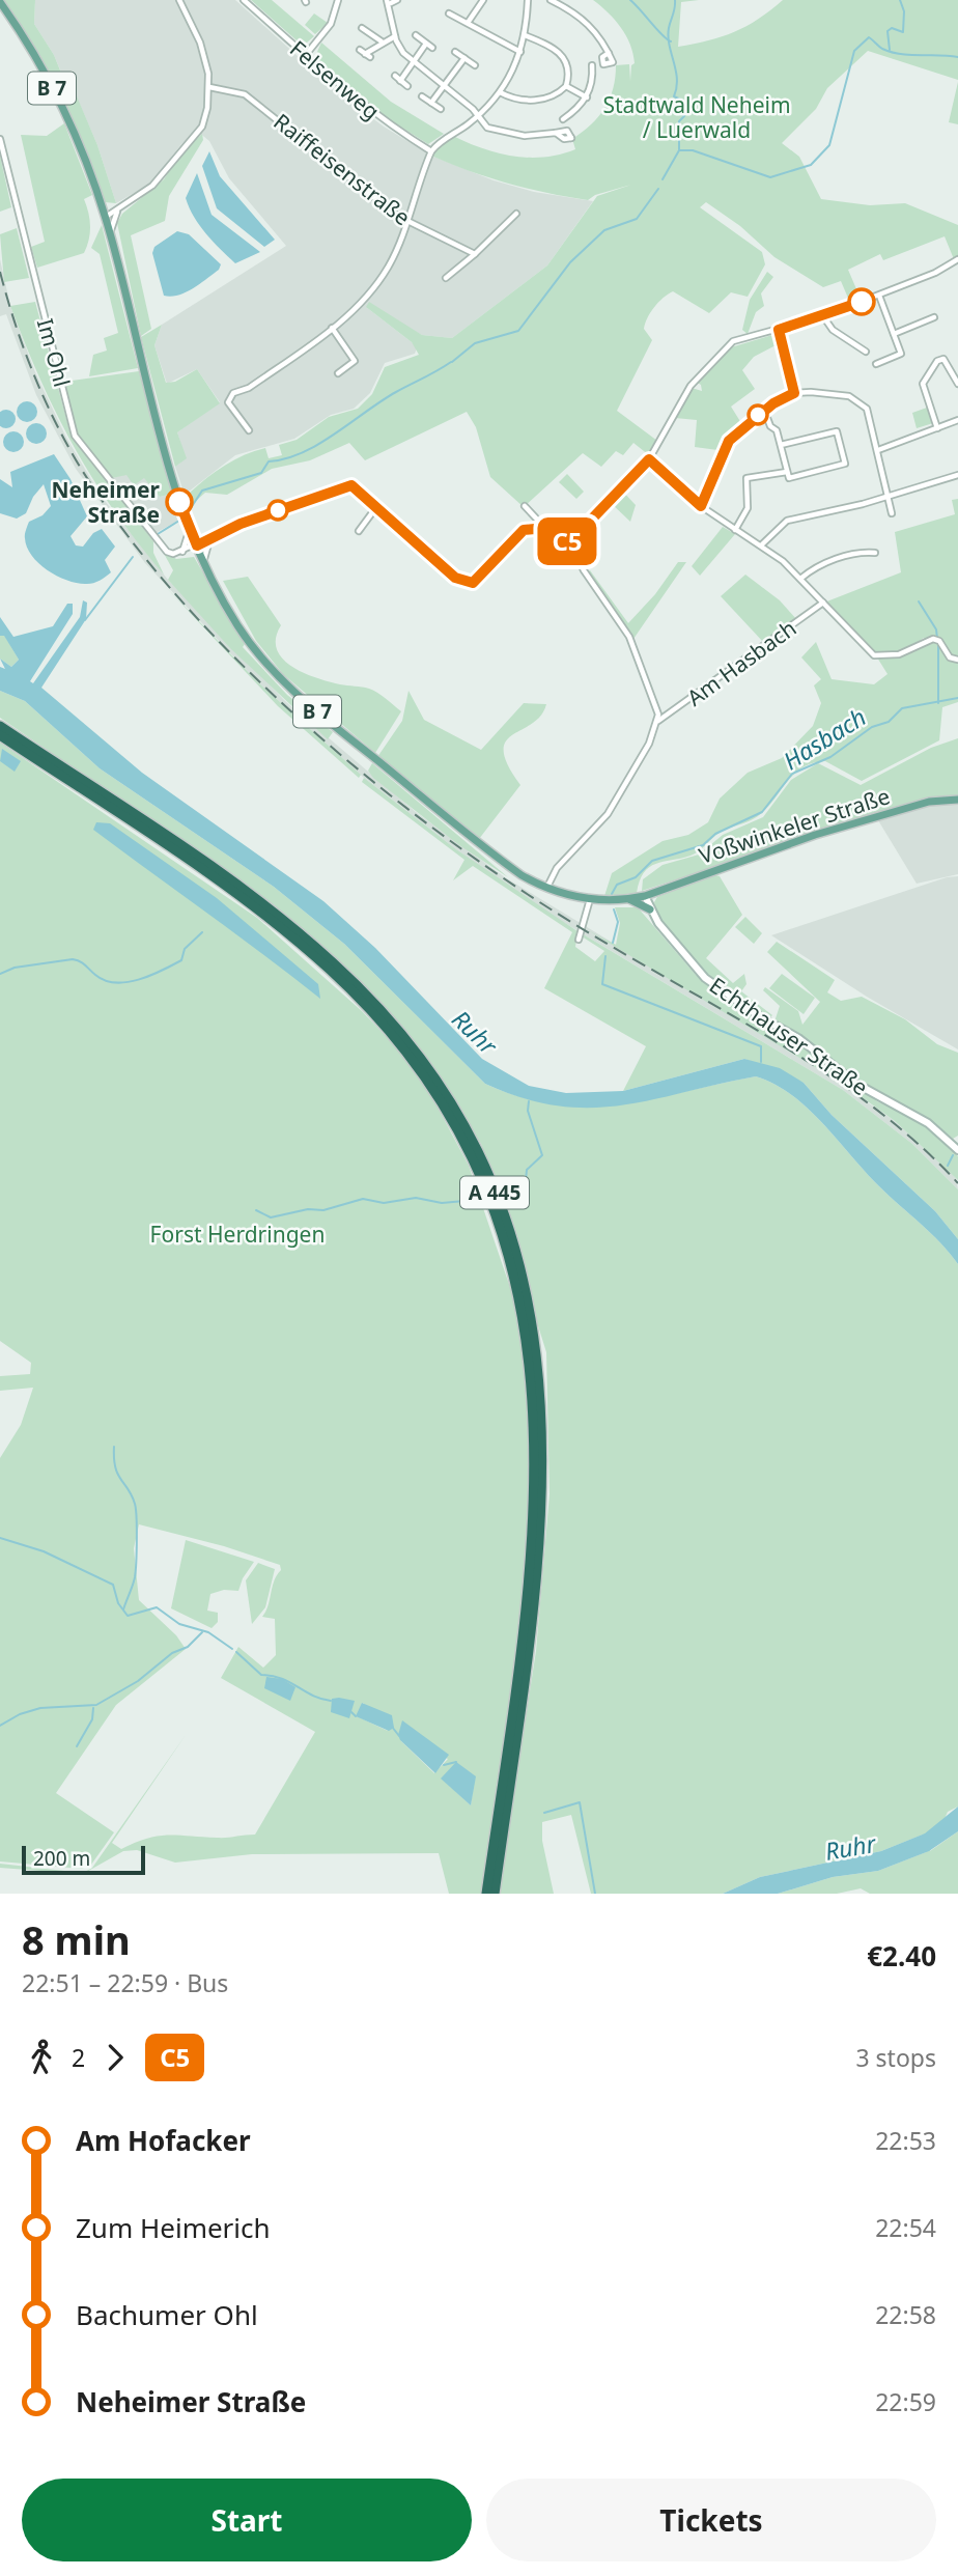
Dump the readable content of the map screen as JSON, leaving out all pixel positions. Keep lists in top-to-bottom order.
{
  "streets": {
    "highway": ["A 445"],
    "main road": ["B 7", "Voßwinkeler Straße", "Echthauser Straße"],
    "street": [
      "Felsenweg",
      "Raiffeisenstraße",
      "Im Ohl",
      "Am Hasbach"
    ]
  },
  "crossings": [
    ["B 7", "Am Hasbach"],
    ["B 7", "Voßwinkeler Straße"],
    ["B 7", "Echthauser Straße"],
    ["Voßwinkeler Straße", "Echthauser Straße"]
  ],
  "water": ["Hasbach", "Ruhr"],
  "parks": ["Stadtwald Neheim / Luerwald", "Forst Herdringen"],
  "places": ["Neheimer Straße"],
  "lines": ["bus line C5"],
  "scale_bar": "200 m",
  "page": {
    "on_map": "C5",
    "scale": "200 m",
    "heading": ["8 min", "22:51 – 22:59 · Bus", "€2.40"],
    "legs": ["2", "C5", "3 stops"],
    "list": [
      {
        "name": "Am Hofacker",
        "value": "22:53"
      },
      {
        "name": "Zum Heimerich",
        "value": "22:54"
      },
      {
        "name": "Bachumer Ohl",
        "value": "22:58"
      },
      {
        "name": "Neheimer Straße",
        "value": "22:59"
      }
    ],
    "buttons": ["Start", "Tickets"]
  }
}
